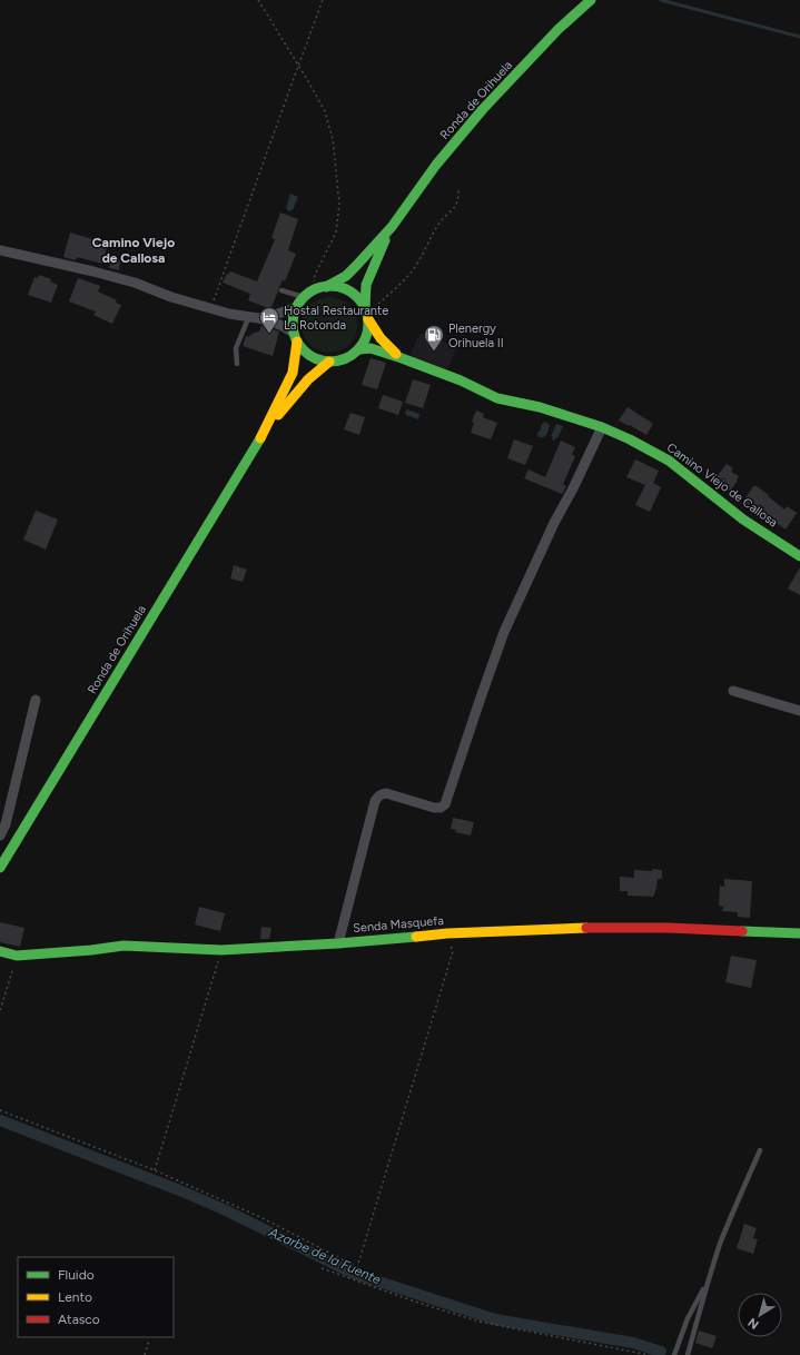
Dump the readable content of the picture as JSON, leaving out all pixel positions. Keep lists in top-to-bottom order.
{
  "streets": {
    "main road": ["Ronda de Orihuela", "Camino Viejo de Callosa", "Senda Masquefa"]
  },
  "crossings": [
    ["Ronda de Orihuela", "Camino Viejo de Callosa"]
  ],
  "districts": ["Camino Viejo de Callosa"],
  "water": ["Azarbe de la Fuente"],
  "places": {
    "hotel": ["Hostal Restaurante La Rotonda"],
    "fuel station": ["Plenergy Orihuela II"]
  },
  "legend": ["Fluido", "Lento", "Atasco"],
  "north": "bottom left"
}
